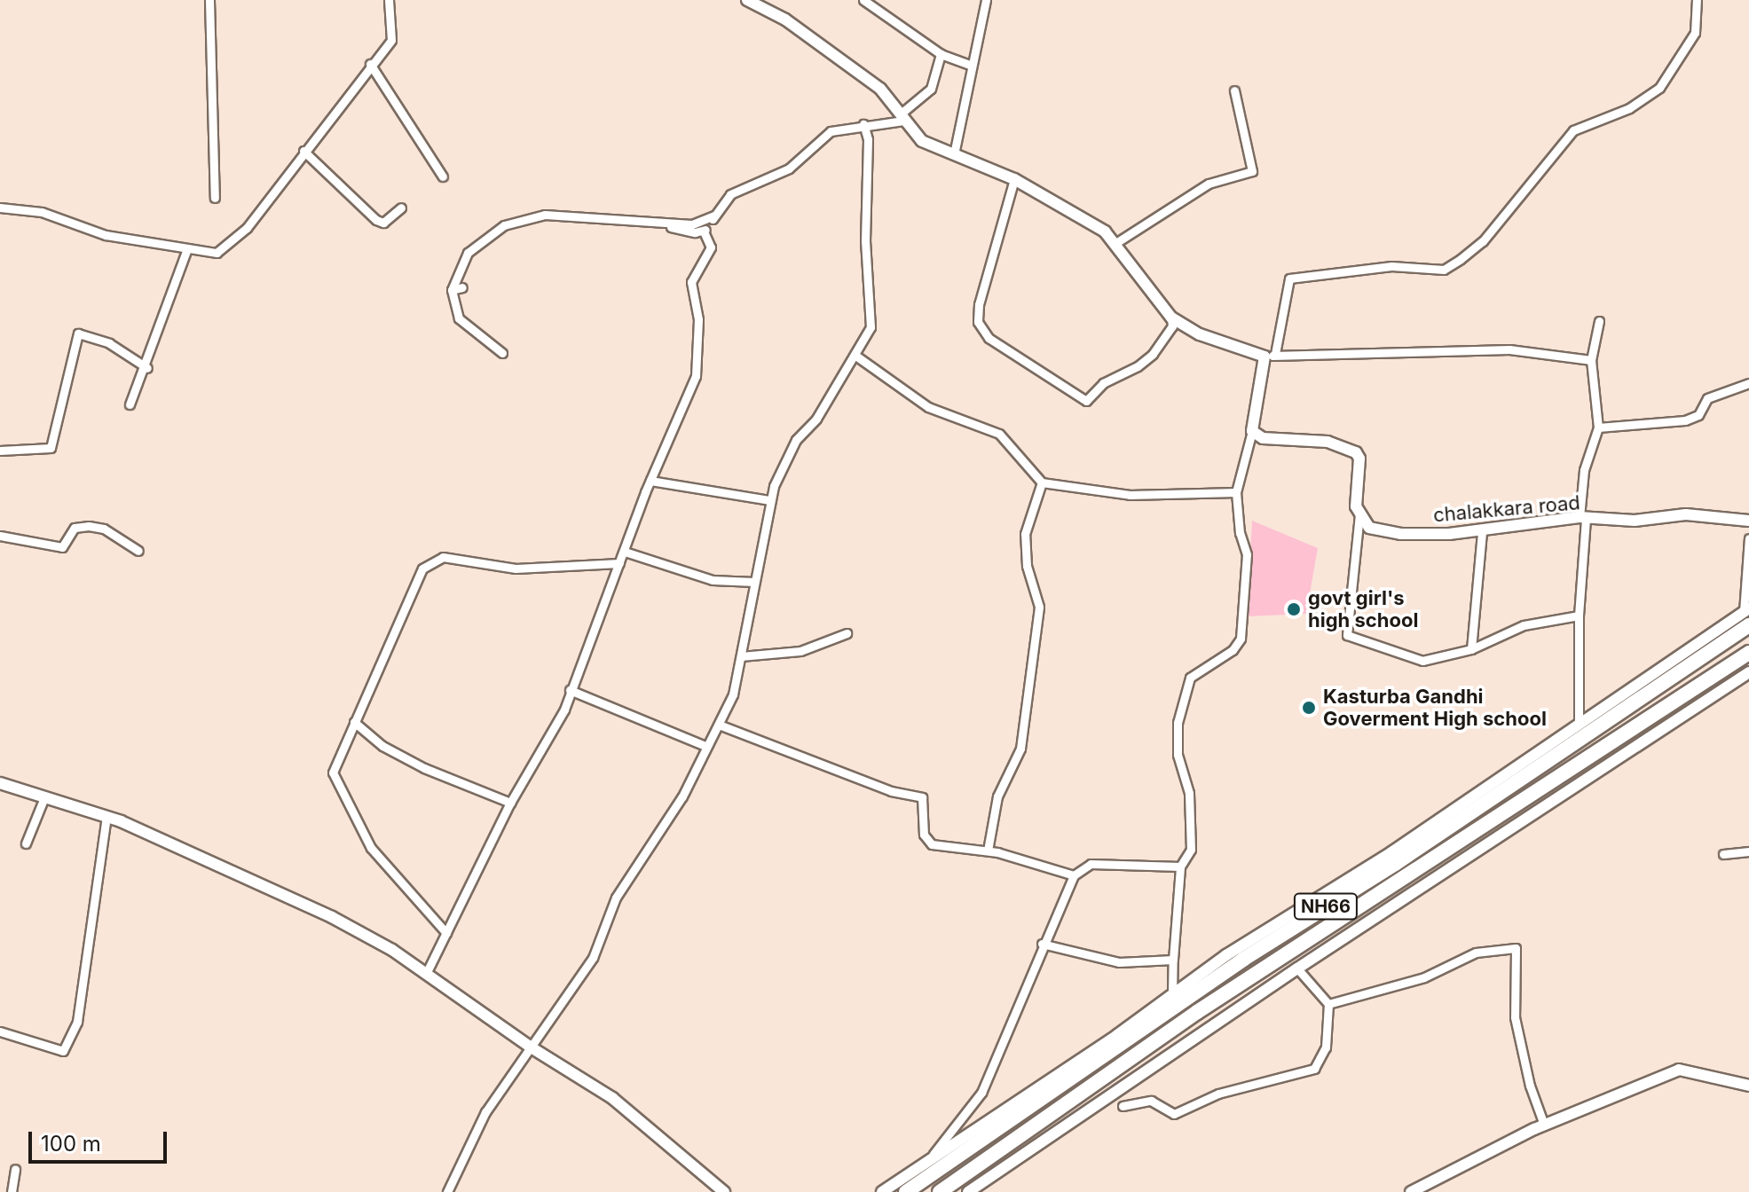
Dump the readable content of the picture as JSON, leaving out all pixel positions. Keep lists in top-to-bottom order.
{
  "streets": {
    "highway": ["NH66"],
    "main road": ["chalakkara road"]
  },
  "places": ["govt girl's high school", "Kasturba Gandhi Goverment High school"],
  "scale_bar": "100 m"
}
